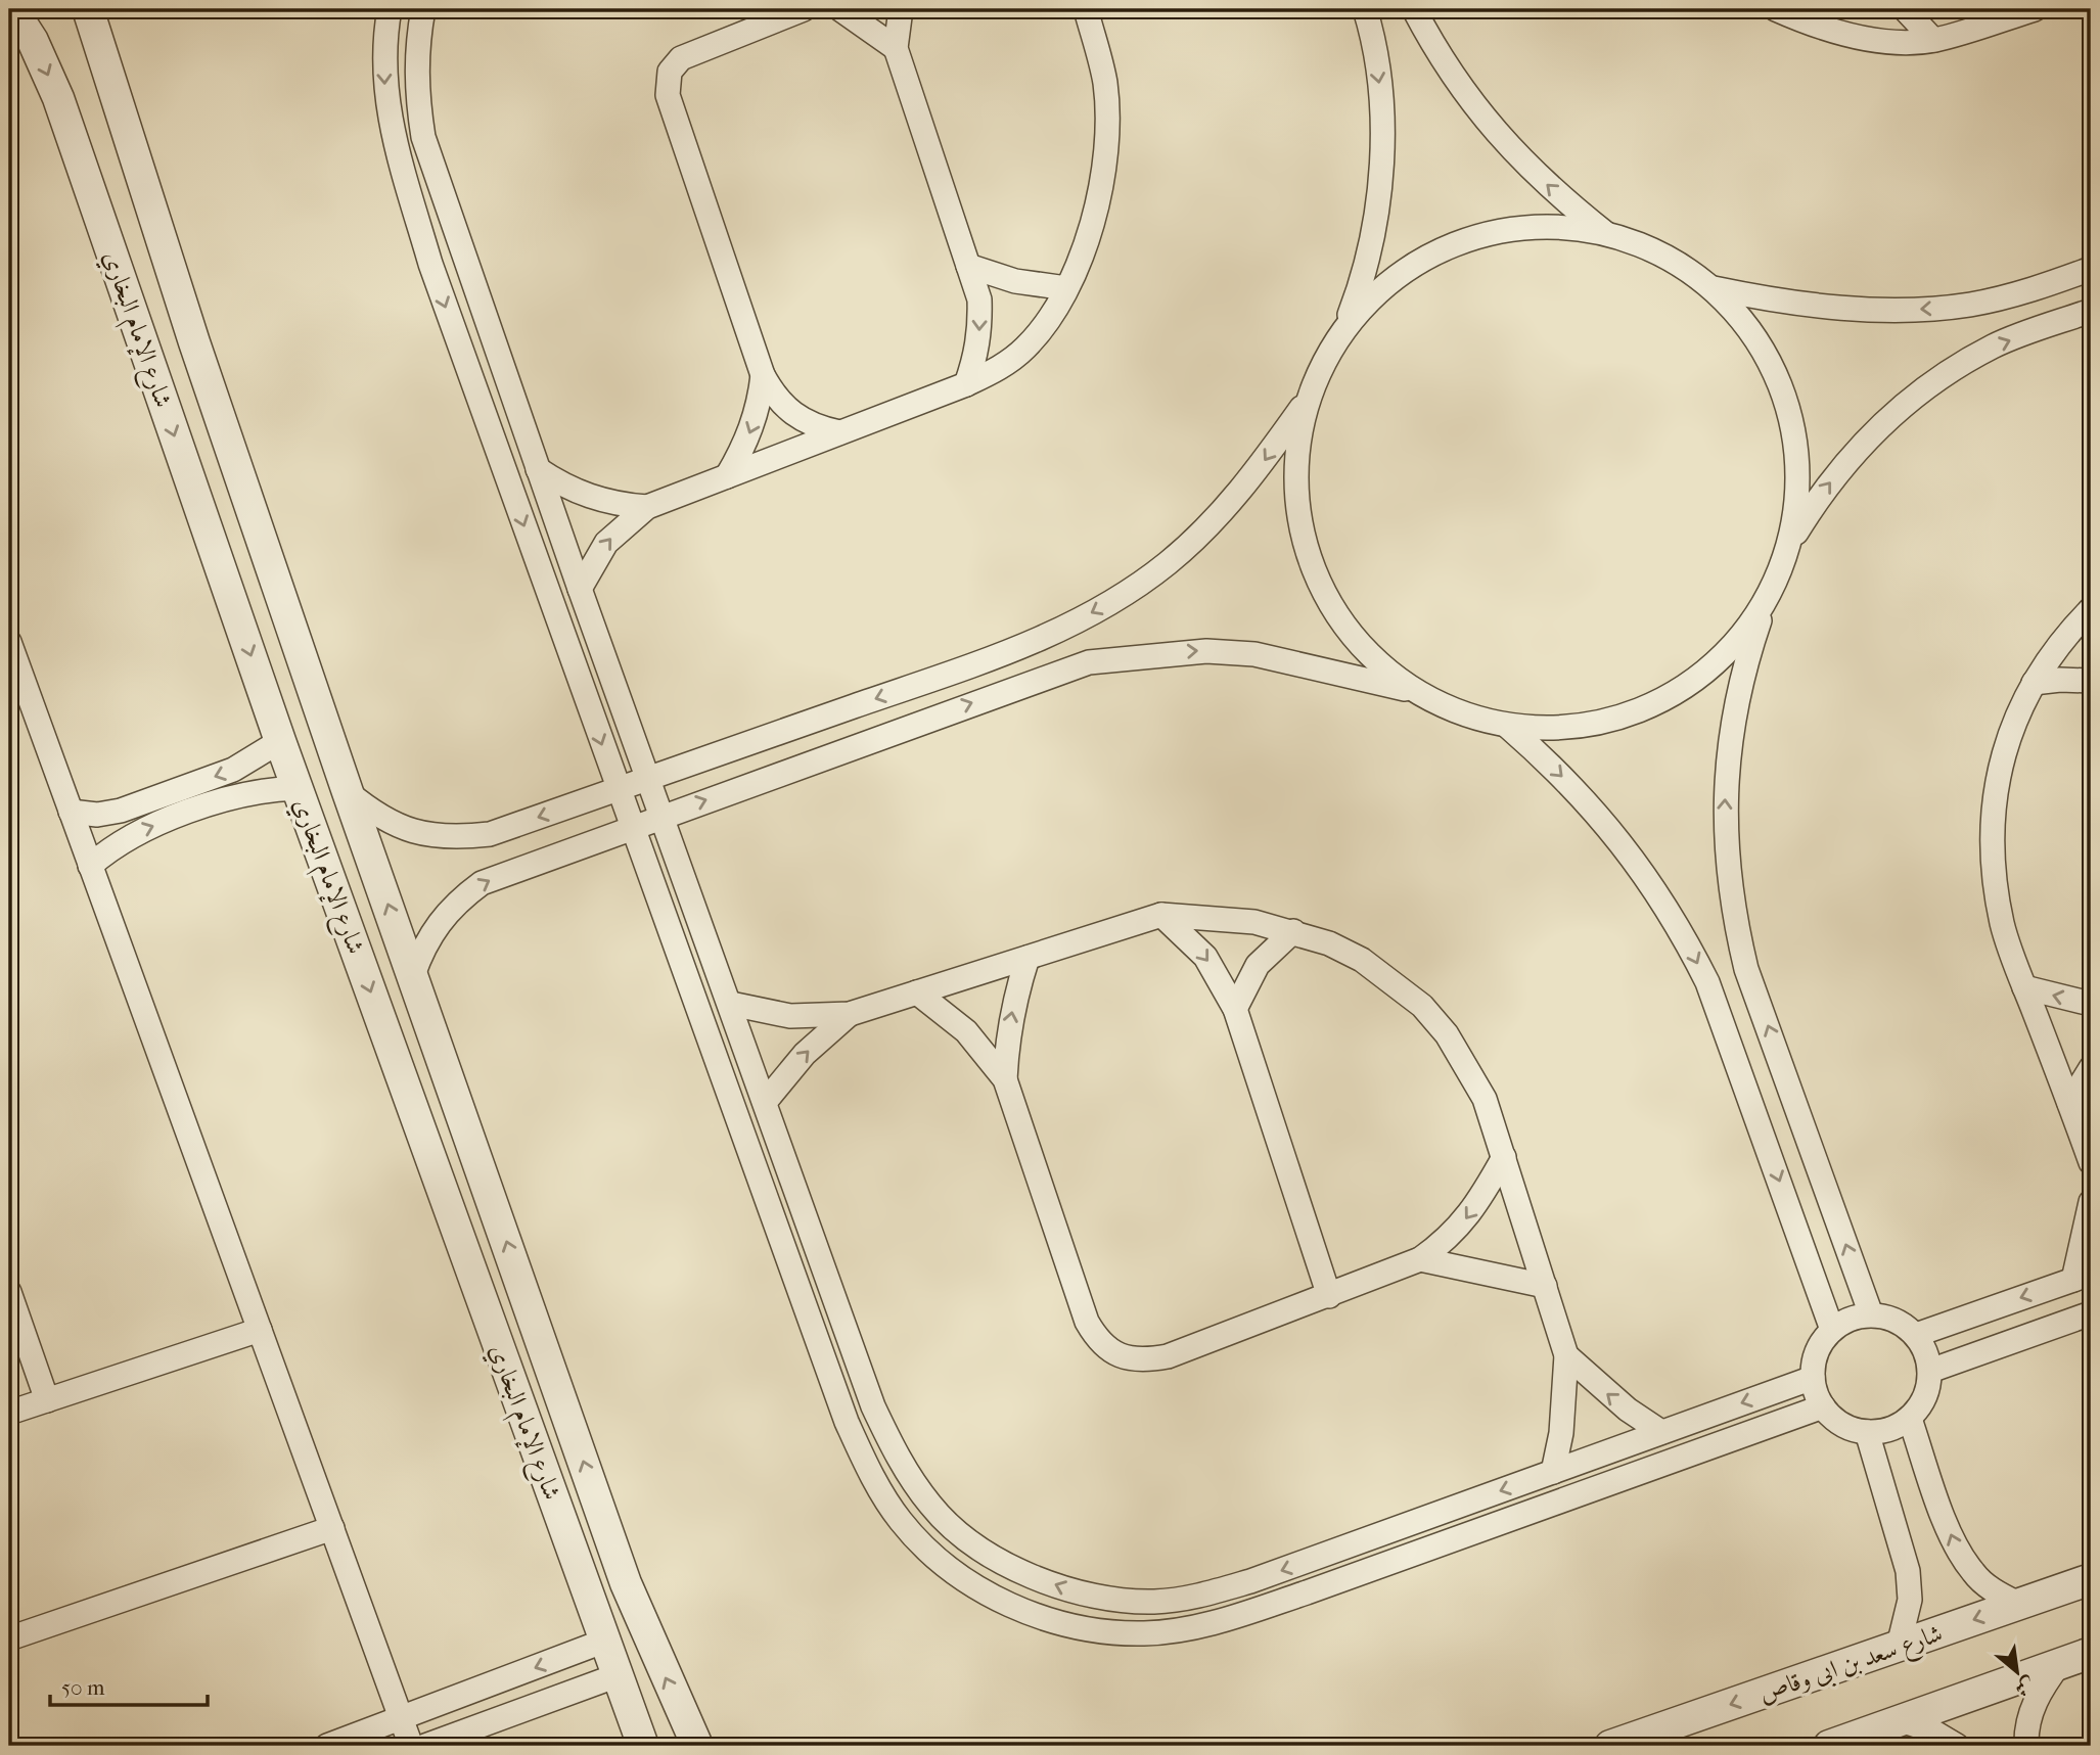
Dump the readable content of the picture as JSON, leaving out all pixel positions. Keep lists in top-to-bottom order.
{
  "streets": {
    "street": ["شارع الإمام البخاري", "شارع سعد بن ابى وقاص"]
  },
  "scale_bar": "50 m",
  "north": "bottom right"
}
